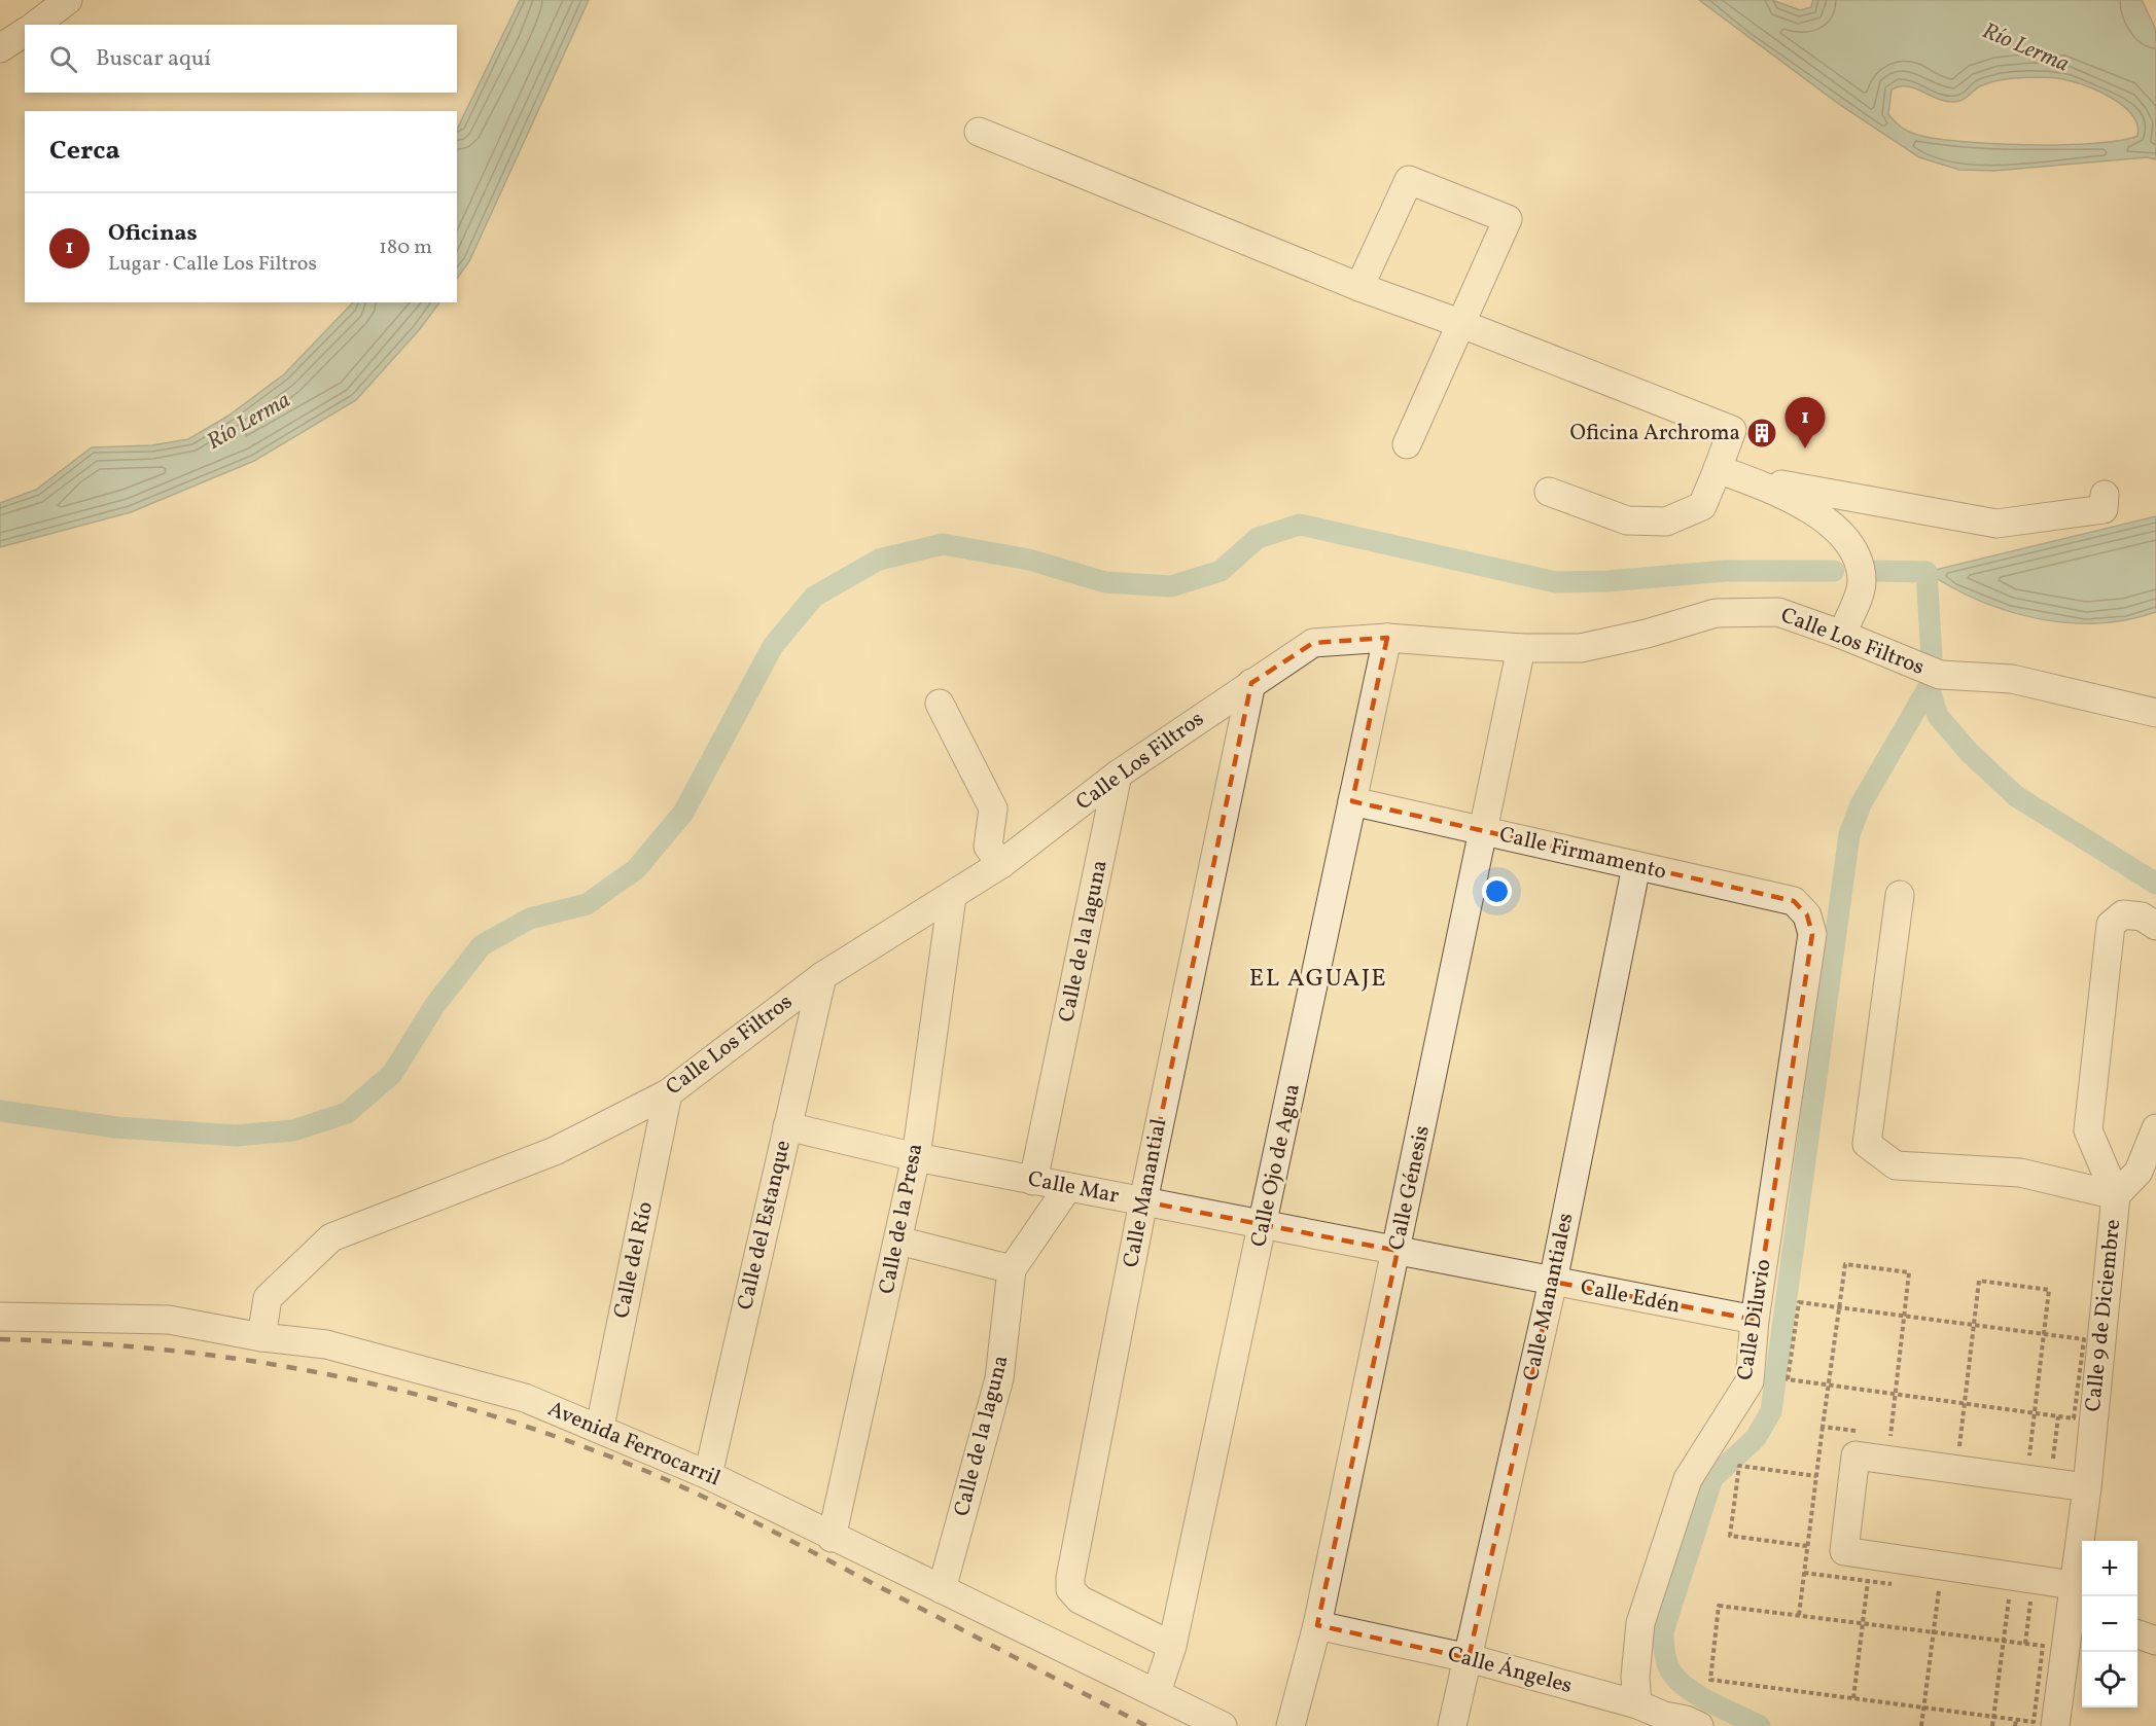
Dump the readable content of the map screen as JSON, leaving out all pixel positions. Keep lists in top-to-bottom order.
{
  "streets": {
    "street": [
      "Calle Los Filtros",
      "Calle Firmamento",
      "Calle de la laguna",
      "Calle Ojo de Agua",
      "Calle Mar",
      "Calle Génesis",
      "Calle Manantial",
      "Calle de la Presa",
      "Calle del Estanque",
      "Calle del Río",
      "Calle Manantiales",
      "Calle Edén",
      "Calle 9 de Diciembre",
      "Calle Diluvio",
      "Avenida Ferrocarril",
      "Calle Ángeles"
    ]
  },
  "crossings": [
    ["Calle Los Filtros", "Calle de la laguna"],
    ["Calle Los Filtros", "Calle Ojo de Agua"],
    ["Calle Los Filtros", "Calle Génesis"],
    ["Calle Los Filtros", "Calle Manantial"],
    ["Calle Los Filtros", "Calle de la Presa"],
    ["Calle Los Filtros", "Calle del Estanque"],
    ["Calle Los Filtros", "Calle del Río"],
    ["Calle Los Filtros", "Avenida Ferrocarril"],
    ["Calle Firmamento", "Calle Ojo de Agua"],
    ["Calle Firmamento", "Calle Génesis"],
    ["Calle Firmamento", "Calle Manantiales"],
    ["Calle Firmamento", "Calle Diluvio"],
    ["Calle de la laguna", "Calle Mar"],
    ["Calle de la laguna", "Avenida Ferrocarril"],
    ["Calle Ojo de Agua", "Calle Mar"],
    ["Calle Ojo de Agua", "Calle Manantial"],
    ["Calle Ojo de Agua", "Avenida Ferrocarril"],
    ["Calle Mar", "Calle Génesis"],
    ["Calle Mar", "Calle Manantial"],
    ["Calle Mar", "Calle de la Presa"],
    ["Calle Mar", "Calle del Estanque"],
    ["Calle Mar", "Calle Edén"],
    ["Calle Génesis", "Calle Edén"],
    ["Calle Génesis", "Calle Ángeles"],
    ["Calle de la Presa", "Avenida Ferrocarril"],
    ["Calle del Estanque", "Avenida Ferrocarril"],
    ["Calle del Río", "Avenida Ferrocarril"],
    ["Calle Manantiales", "Calle Edén"],
    ["Calle Manantiales", "Calle Ángeles"],
    ["Calle Edén", "Calle Diluvio"],
    ["Calle Diluvio", "Calle Ángeles"]
  ],
  "districts": ["EL AGUAJE"],
  "water": ["Río Lerma"],
  "places": {
    "building": ["Oficina Archroma"]
  },
  "page": {
    "search": "Buscar aquí",
    "heading": "Cerca",
    "list": [
      {
        "mark": "1",
        "name": "Oficinas",
        "note": "Lugar · Calle Los Filtros",
        "value": "180 m"
      }
    ],
    "pins": "1",
    "map_buttons": ["+", "−"]
  }
}
